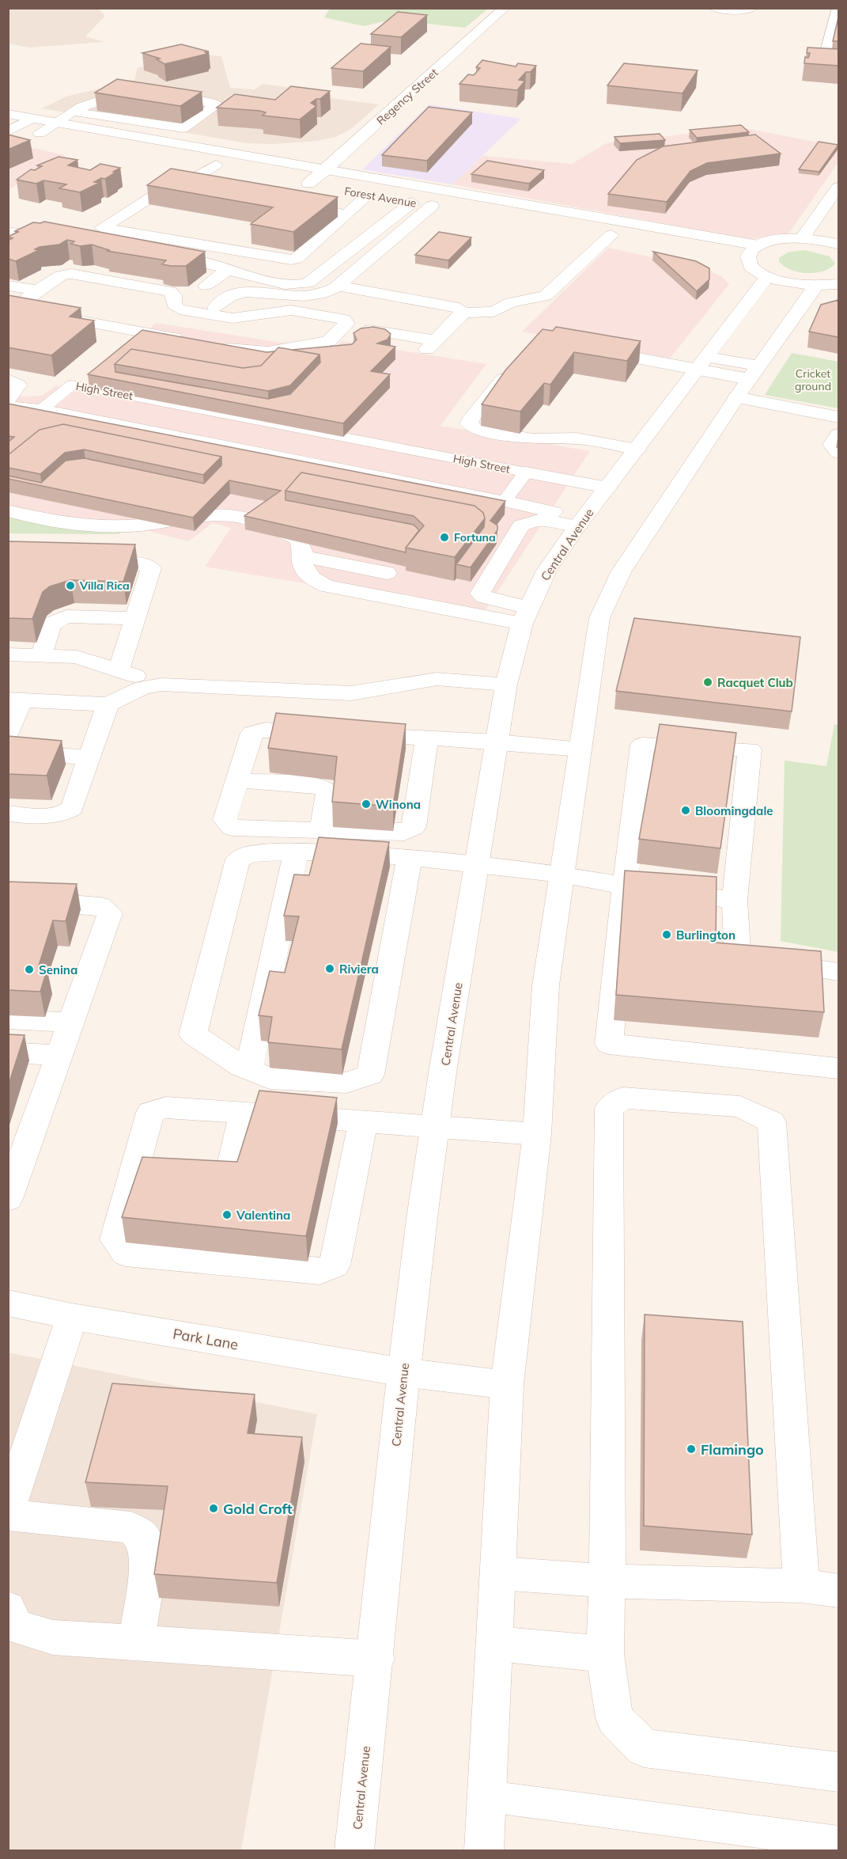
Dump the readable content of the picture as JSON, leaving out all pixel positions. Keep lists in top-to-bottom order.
{
  "streets": {
    "street": [
      "Regency Street",
      "Forest Avenue",
      "High Street",
      "Central Avenue",
      "Park Lane"
    ]
  },
  "crossings": [
    ["Regency Street", "Forest Avenue"],
    ["Forest Avenue", "Central Avenue"],
    ["High Street", "Central Avenue"],
    ["Central Avenue", "Park Lane"]
  ],
  "parks": ["Cricket ground"],
  "places": [
    "Fortuna",
    "Villa Rica",
    "Racquet Club",
    "Winona",
    "Bloomingdale",
    "Burlington",
    "Riviera",
    "Senina",
    "Valentina",
    "Flamingo",
    "Gold Croft"
  ]
}
